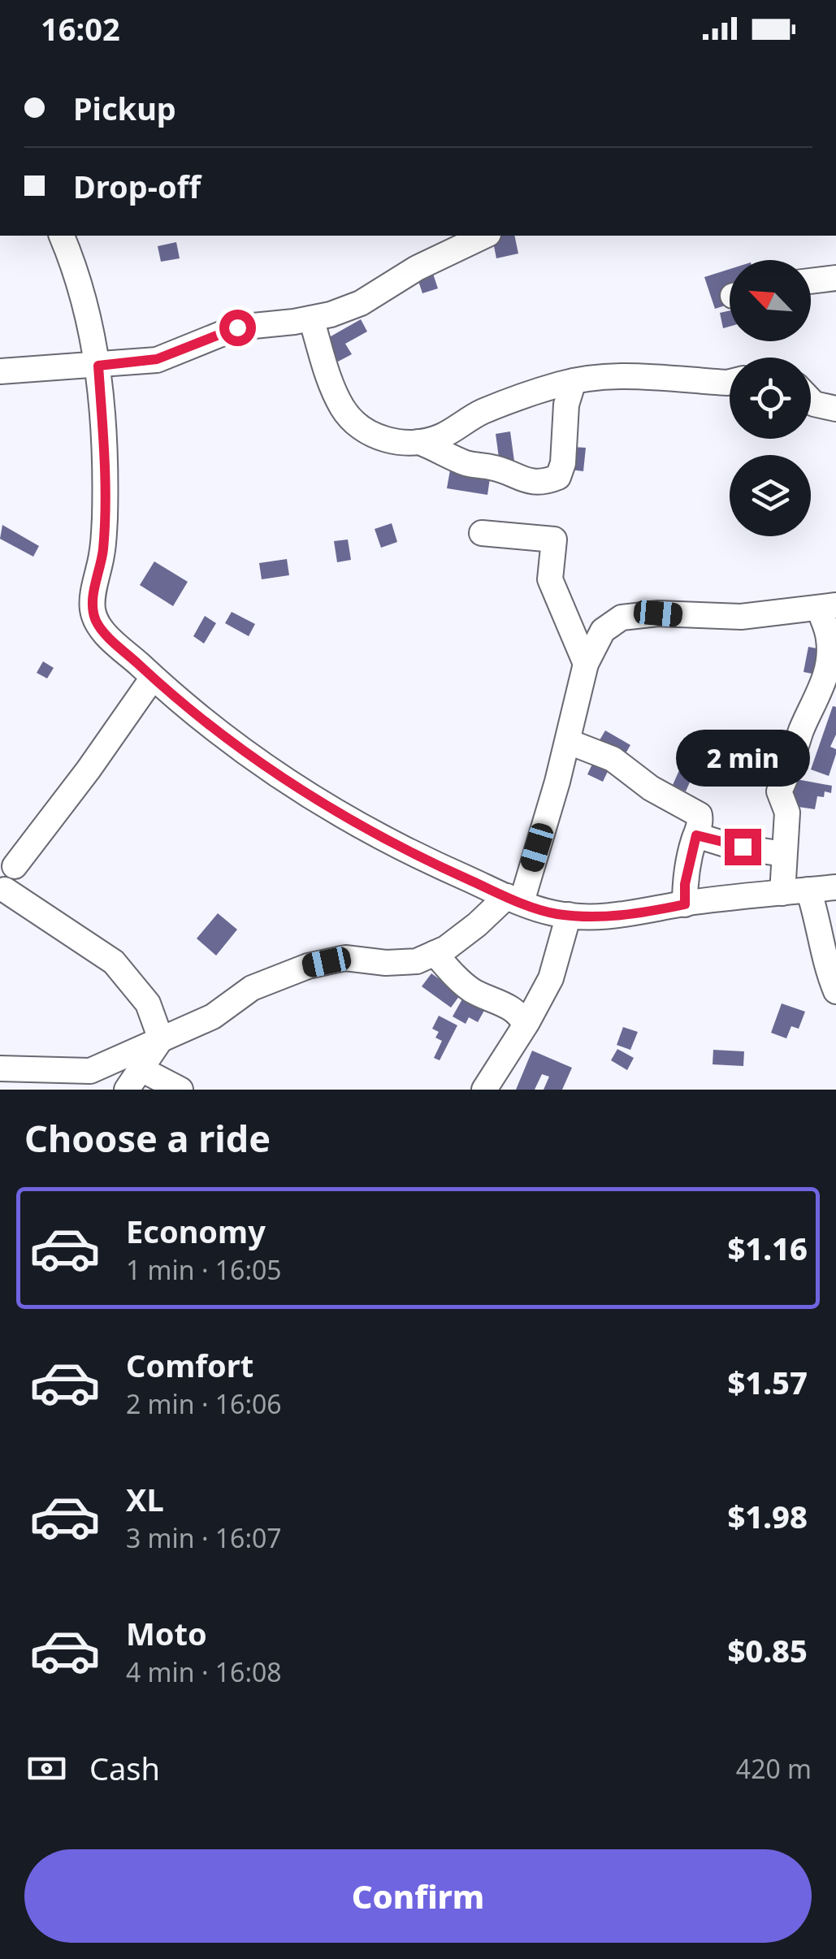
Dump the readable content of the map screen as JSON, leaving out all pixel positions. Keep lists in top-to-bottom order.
{
  "north": "top left",
  "page": {
    "status": "16:02",
    "banner": ["Pickup", "Drop-off"],
    "bubble": "2 min",
    "heading": "Choose a ride",
    "list": [
      {
        "name": "Economy",
        "note": "1 min · 16:05",
        "value": "$1.16"
      },
      {
        "name": "Comfort",
        "note": "2 min · 16:06",
        "value": "$1.57"
      },
      {
        "name": "XL",
        "note": "3 min · 16:07",
        "value": "$1.98"
      },
      {
        "name": "Moto",
        "note": "4 min · 16:08",
        "value": "$0.85"
      }
    ],
    "pay": ["Cash", "420 m"],
    "buttons": "Confirm"
  }
}
